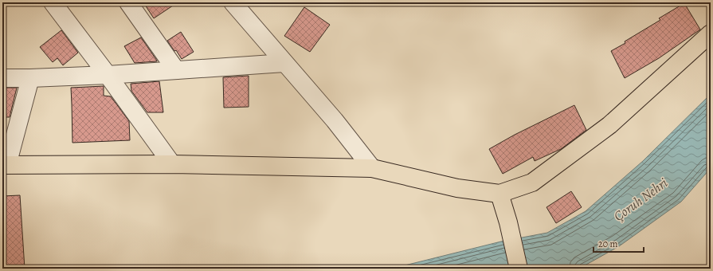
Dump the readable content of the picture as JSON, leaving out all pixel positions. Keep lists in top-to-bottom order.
{
  "water": ["Çoruh Nehri"],
  "scale_bar": "20 m"
}
